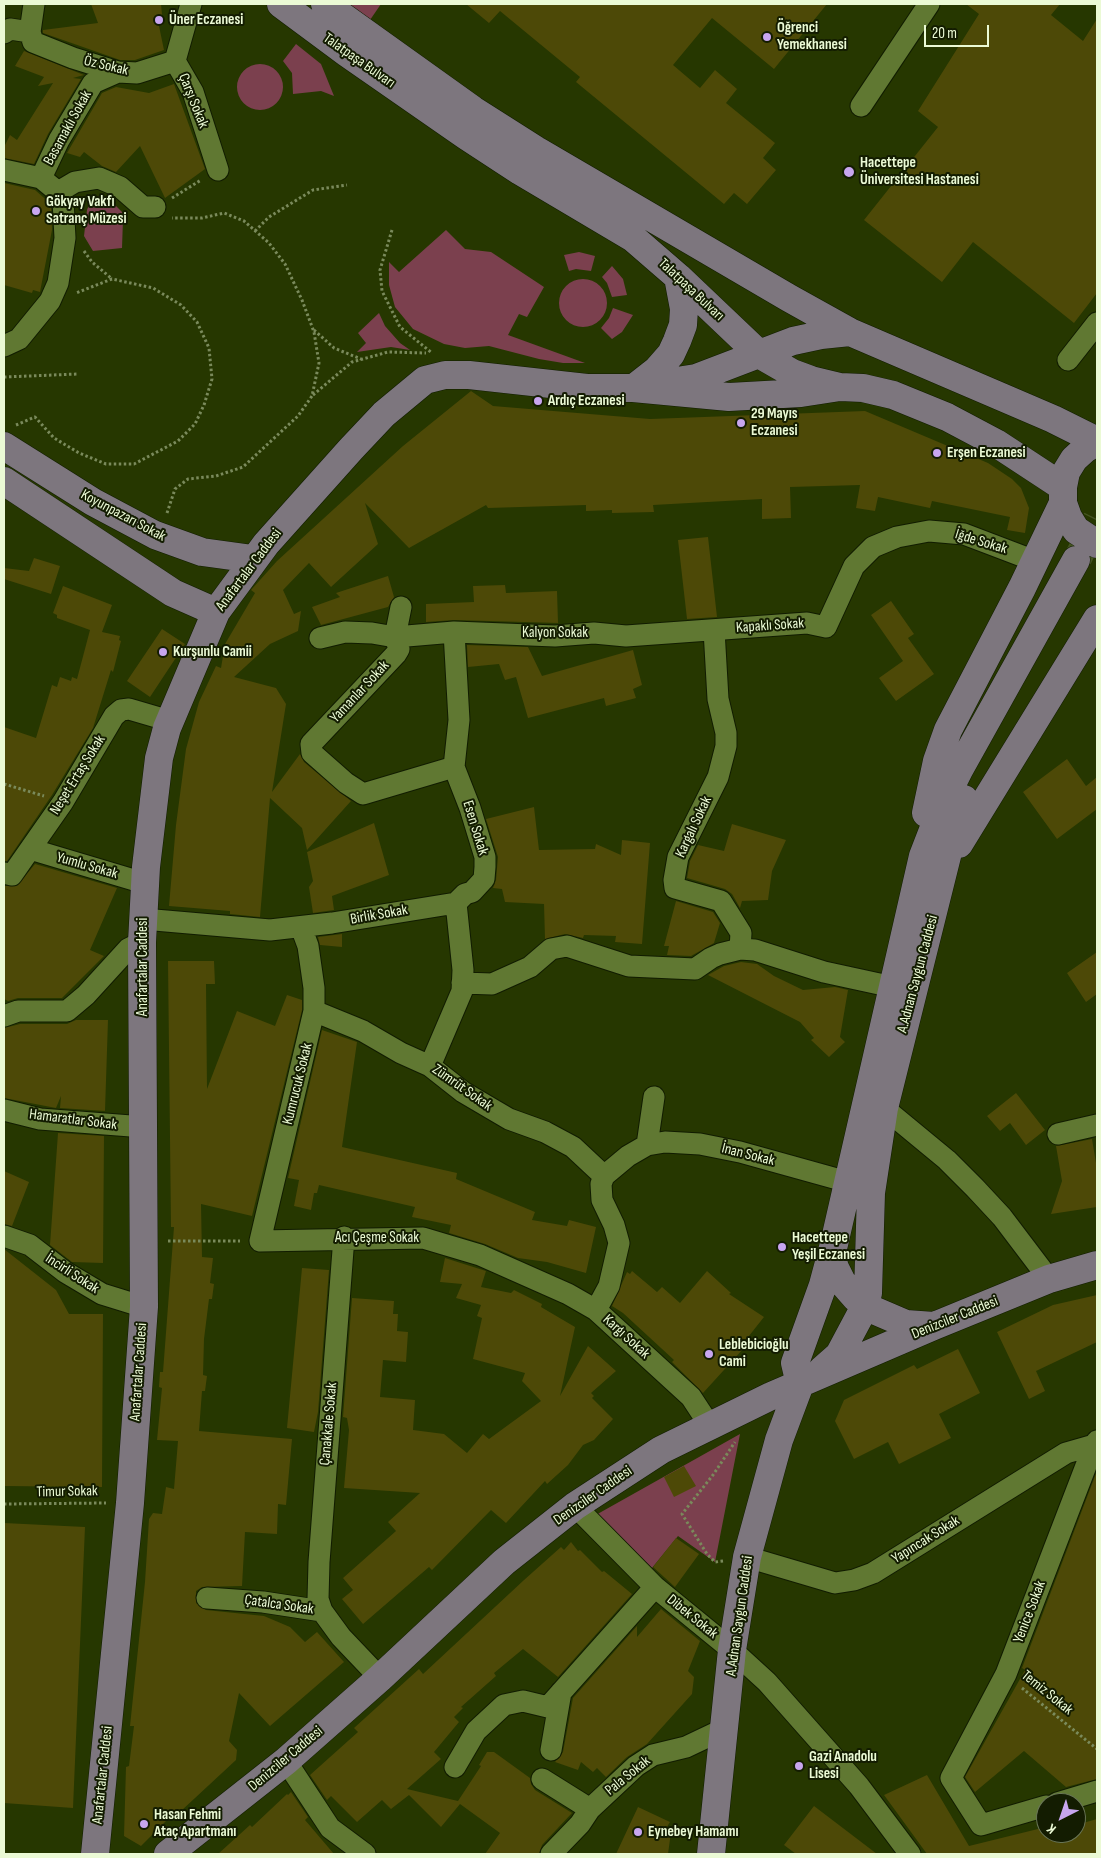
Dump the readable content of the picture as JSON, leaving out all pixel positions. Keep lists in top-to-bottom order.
{
  "streets": {
    "main road": [
      "Talatpaşa Bulvarı",
      "Koyunpazarı Sokak",
      "Anafartalar Caddesi",
      "A.Adnan Saygun Caddesi",
      "Denizciler Caddesi"
    ],
    "street": [
      "Öz Sokak",
      "Çarşı Sokak",
      "Basamaklı Sokak",
      "İğde Sokak",
      "Kapaklı Sokak",
      "Kalyon Sokak",
      "Yamanlar Sokak",
      "Neşet Ertaş Sokak",
      "Kargalı Sokak",
      "Esen Sokak",
      "Yumlu Sokak",
      "Birlik Sokak",
      "Kumrucuk Sokak",
      "Zümrüt Sokak",
      "Hamaratlar Sokak",
      "İnan Sokak",
      "Acı Çeşme Sokak",
      "İncirli Sokak",
      "Kargı Sokak",
      "Çanakkale Sokak",
      "Yapıncak Sokak",
      "Çatalca Sokak",
      "Yenice Sokak",
      "Dibek Sokak",
      "Pala Sokak"
    ],
    "path": ["Timur Sokak", "Temiz Sokak"]
  },
  "crossings": [
    ["Öz Sokak", "Çarşı Sokak"],
    ["Öz Sokak", "Basamaklı Sokak"],
    ["Koyunpazarı Sokak", "Anafartalar Caddesi"],
    ["İğde Sokak", "Kapaklı Sokak"],
    ["Anafartalar Caddesi", "Neşet Ertaş Sokak"],
    ["Anafartalar Caddesi", "Yumlu Sokak"],
    ["Anafartalar Caddesi", "Birlik Sokak"],
    ["Anafartalar Caddesi", "Hamaratlar Sokak"],
    ["Anafartalar Caddesi", "İncirli Sokak"],
    ["Anafartalar Caddesi", "Timur Sokak"],
    ["Kapaklı Sokak", "Kalyon Sokak"],
    ["Kapaklı Sokak", "Kargalı Sokak"],
    ["Kalyon Sokak", "Yamanlar Sokak"],
    ["Kalyon Sokak", "Kargalı Sokak"],
    ["Kalyon Sokak", "Esen Sokak"],
    ["Yamanlar Sokak", "Esen Sokak"],
    ["Neşet Ertaş Sokak", "Yumlu Sokak"],
    ["Esen Sokak", "Birlik Sokak"],
    ["Birlik Sokak", "Kumrucuk Sokak"],
    ["A.Adnan Saygun Caddesi", "İnan Sokak"],
    ["A.Adnan Saygun Caddesi", "Denizciler Caddesi"],
    ["A.Adnan Saygun Caddesi", "Yapıncak Sokak"],
    ["A.Adnan Saygun Caddesi", "Dibek Sokak"],
    ["A.Adnan Saygun Caddesi", "Pala Sokak"],
    ["Kumrucuk Sokak", "Zümrüt Sokak"],
    ["Kumrucuk Sokak", "Acı Çeşme Sokak"],
    ["Zümrüt Sokak", "Kargı Sokak"],
    ["Acı Çeşme Sokak", "Kargı Sokak"],
    ["Acı Çeşme Sokak", "Çanakkale Sokak"],
    ["Denizciler Caddesi", "Kargı Sokak"],
    ["Denizciler Caddesi", "Çatalca Sokak"],
    ["Denizciler Caddesi", "Dibek Sokak"],
    ["Çanakkale Sokak", "Çatalca Sokak"],
    ["Yapıncak Sokak", "Yenice Sokak"],
    ["Yenice Sokak", "Temiz Sokak"]
  ],
  "places": [
    "Üner Eczanesi",
    "Öğrenci Yemekhanesi",
    "Hacettepe Üniversitesi Hastanesi",
    "Gökyay Vakfı Satranç Müzesi",
    "Ardıç Eczanesi",
    "29 Mayıs Eczanesi",
    "Erşen Eczanesi",
    "Kurşunlu Camii",
    "Hacettepe Yeşil Eczanesi",
    "Leblebicioğlu Cami",
    "Gazi Anadolu Lisesi",
    "Hasan Fehmi Ataç Apartmanı",
    "Eynebey Hamamı"
  ],
  "scale_bar": "20 m",
  "north": "bottom left"
}
